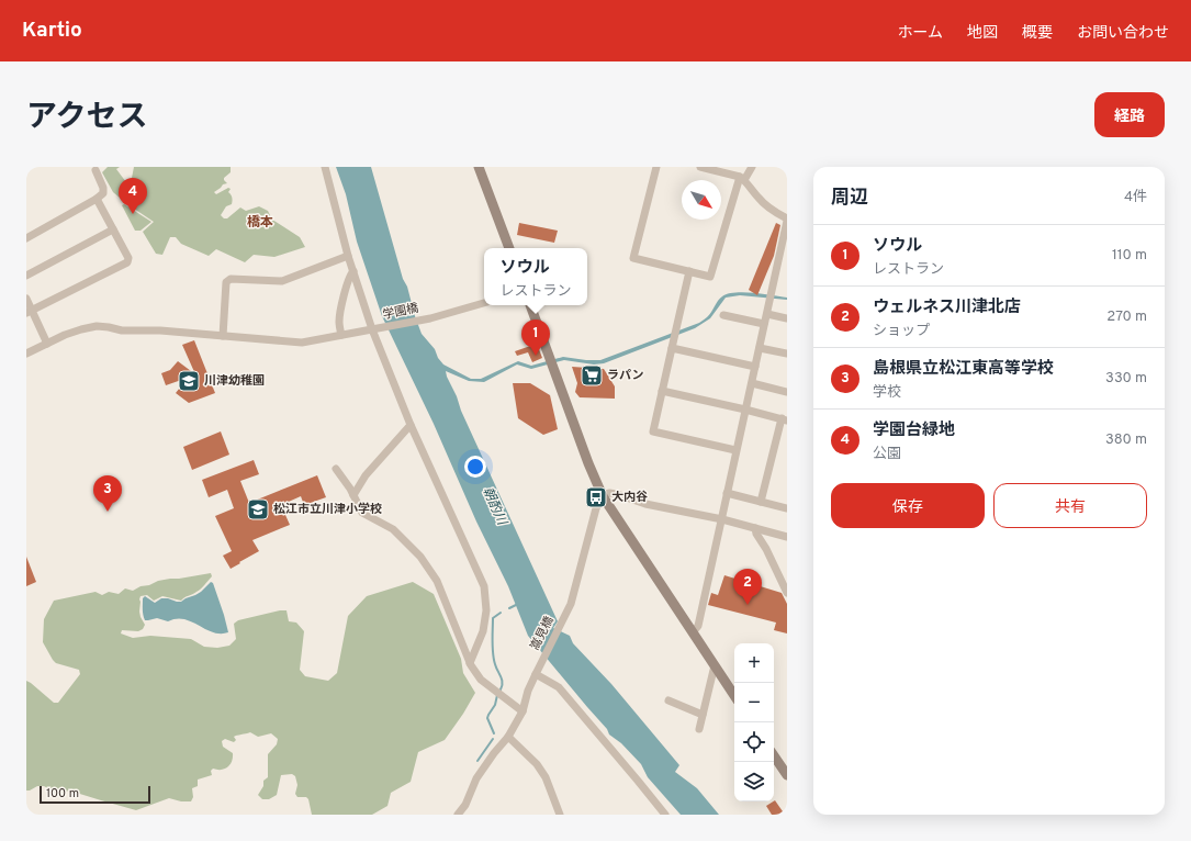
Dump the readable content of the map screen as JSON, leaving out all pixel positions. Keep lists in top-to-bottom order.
{
  "streets": {
    "street": ["学園橋", "嵩見橋"]
  },
  "districts": ["橋本"],
  "water": ["朝酌川"],
  "places": {
    "supermarket": ["ラパン"],
    "school or university": ["川津幼稚園", "松江市立川津小学校"],
    "bus stop": ["大内谷"]
  },
  "scale_bar": "100 m",
  "north": "bottom right",
  "page": {
    "header": "Kartio",
    "nav": [
      "ホーム",
      "地図",
      "概要",
      "お問い合わせ"
    ],
    "title": "アクセス",
    "buttons": [
      "経路",
      ["保存", "共有"]
    ],
    "heading": ["周辺", "4件"],
    "pins": [
      "4",
      "1",
      "3",
      "2"
    ],
    "list": [
      {
        "mark": "1",
        "name": "ソウル",
        "note": "レストラン",
        "value": "110 m"
      },
      {
        "mark": "2",
        "name": "ウェルネス川津北店",
        "note": "ショップ",
        "value": "270 m"
      },
      {
        "mark": "3",
        "name": "島根県立松江東高等学校",
        "note": "学校",
        "value": "330 m"
      },
      {
        "mark": "4",
        "name": "学園台緑地",
        "note": "公園",
        "value": "380 m"
      }
    ],
    "popup": ["ソウル", "レストラン"],
    "map_buttons": ["+", "−"],
    "scale": "100 m"
  }
}
